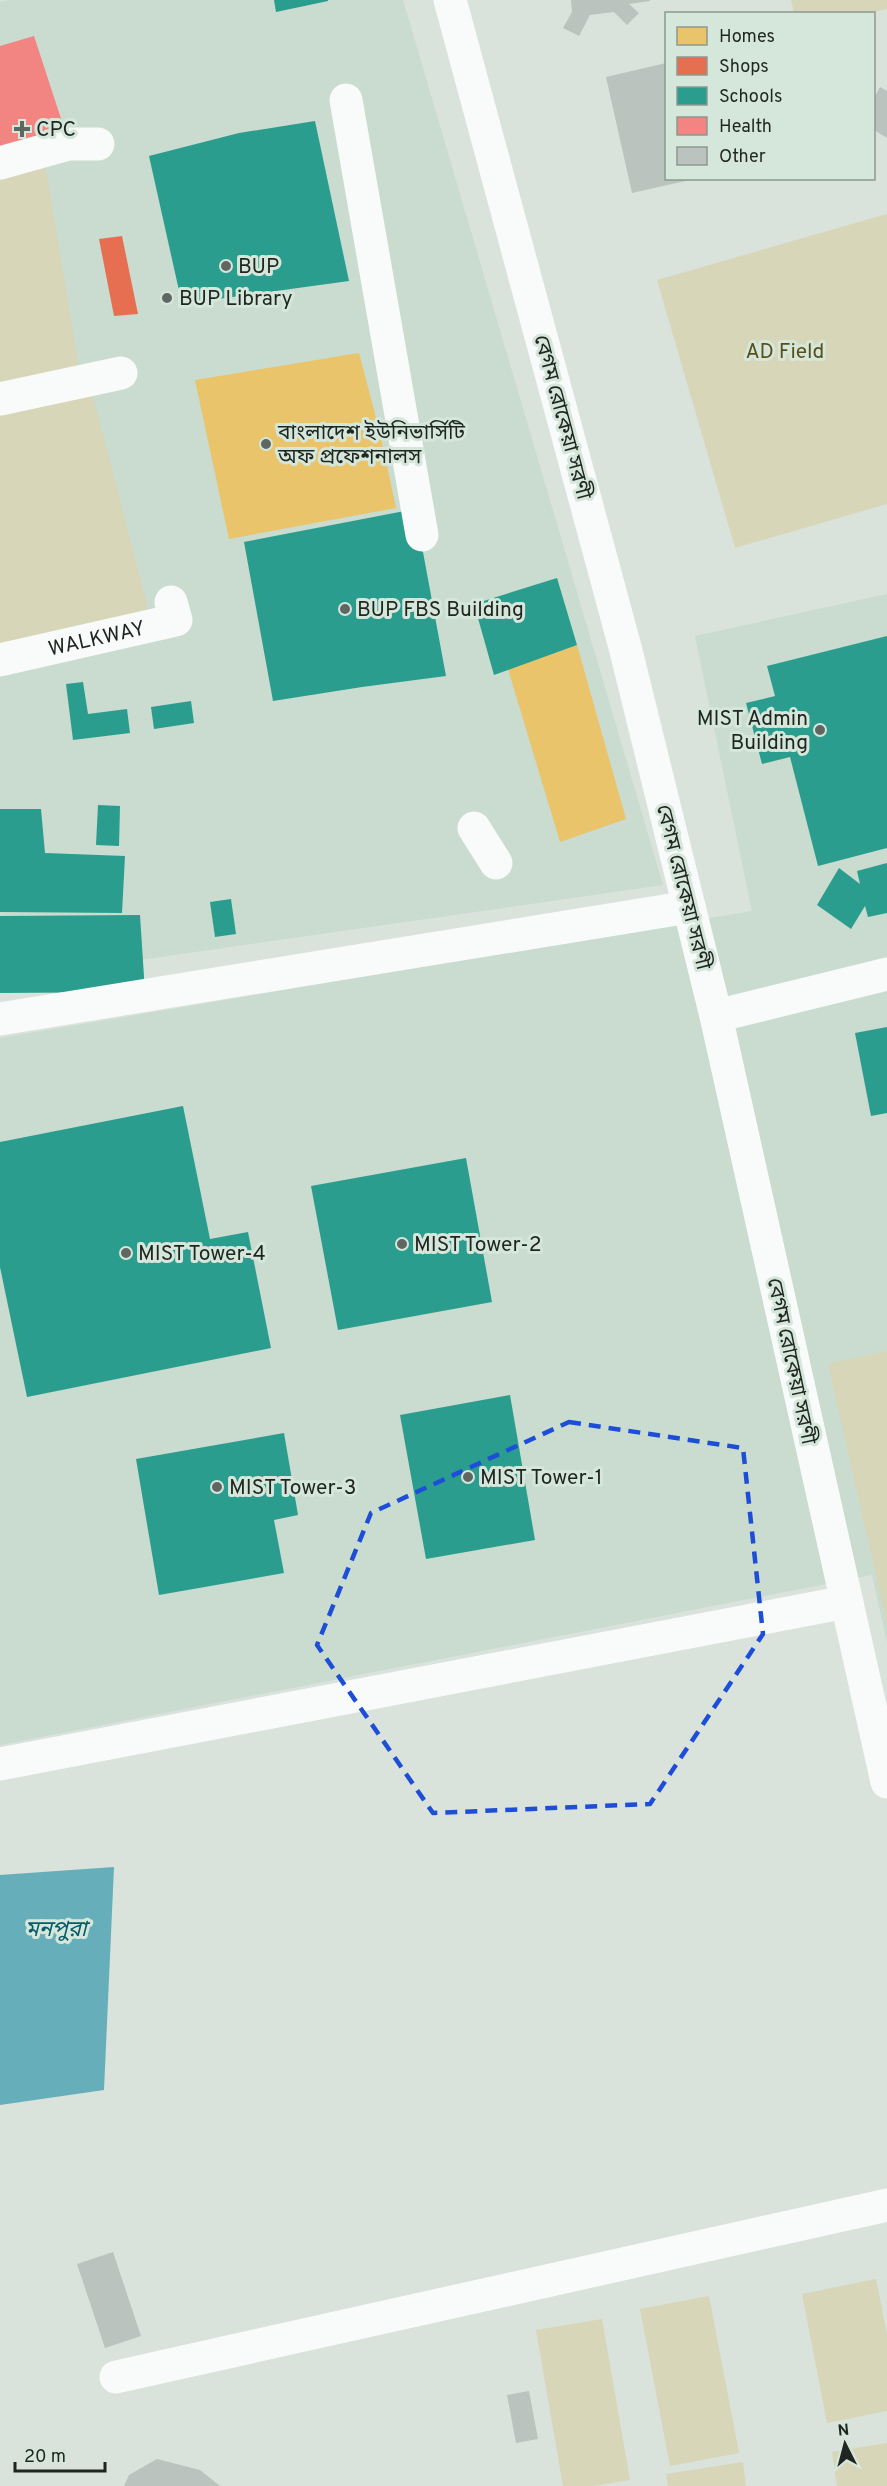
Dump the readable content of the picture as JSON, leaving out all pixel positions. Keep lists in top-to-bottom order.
{
  "streets": {
    "street": ["বেগম রোকেয়া সরণী", "WALKWAY"]
  },
  "water": ["মনপুরা"],
  "parks": ["AD Field"],
  "places": {
    "health": ["CPC"],
    "other": [
      "BUP",
      "BUP Library",
      "বাংলাদেশ ইউনিভার্সিটি অফ প্রফেশনালস",
      "BUP FBS Building",
      "MIST Admin Building",
      "MIST Tower-2",
      "MIST Tower-4",
      "MIST Tower-1",
      "MIST Tower-3"
    ]
  },
  "legend": [
    "Homes",
    "Shops",
    "Schools",
    "Health",
    "Other"
  ],
  "scale_bar": "20 m",
  "north": "top"
}
